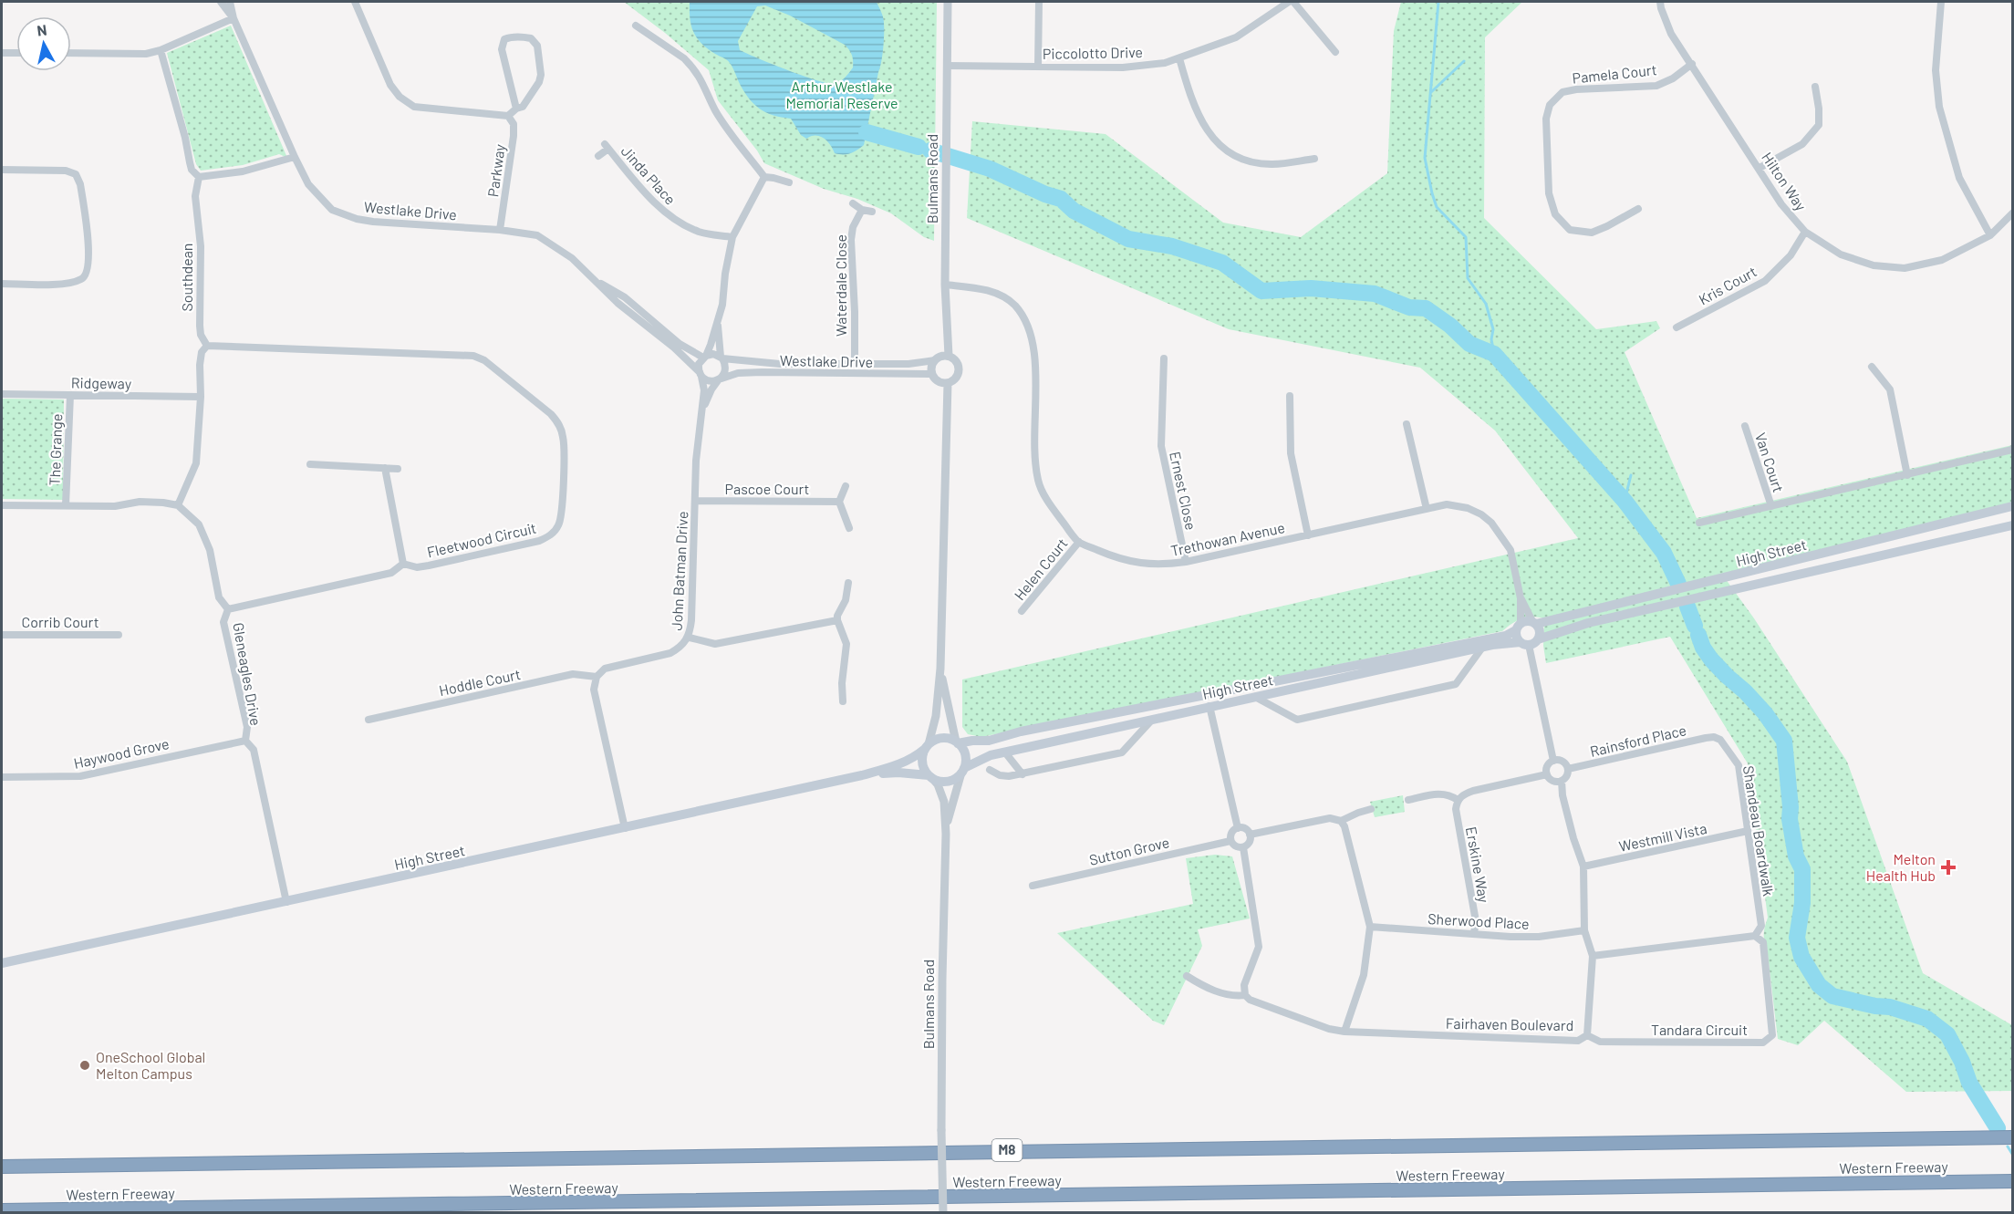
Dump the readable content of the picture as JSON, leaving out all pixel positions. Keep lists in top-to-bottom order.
{
  "streets": {
    "highway": ["M8", "Western Freeway"],
    "main road": ["High Street"],
    "street": [
      "Piccolotto Drive",
      "Pamela Court",
      "Parkway",
      "Jinda Place",
      "Bulmans Road",
      "Hilton Way",
      "Westlake Drive",
      "Southdean",
      "Waterdale Close",
      "Kris Court",
      "Ridgeway",
      "The Grange",
      "Van Court",
      "Pascoe Court",
      "Ernest Close",
      "Trethowan Avenue",
      "Fleetwood Circuit",
      "Helen Court",
      "John Batman Drive",
      "Corrib Court",
      "Gleneagles Drive",
      "Hoddle Court",
      "Rainsford Place",
      "Haywood Grove",
      "Shandeau Boardwalk",
      "Westmill Vista",
      "Sutton Grove",
      "Erskine Way",
      "Sherwood Place",
      "Fairhaven Boulevard",
      "Tandara Circuit"
    ]
  },
  "crossings": [
    ["Piccolotto Drive", "Bulmans Road"],
    ["Pamela Court", "Hilton Way"],
    ["Parkway", "Westlake Drive"],
    ["Bulmans Road", "Westlake Drive"],
    ["Bulmans Road", "Trethowan Avenue"],
    ["Bulmans Road", "High Street"],
    ["Hilton Way", "Kris Court"],
    ["Westlake Drive", "Waterdale Close"],
    ["Westlake Drive", "John Batman Drive"],
    ["Southdean", "Ridgeway"],
    ["Southdean", "Fleetwood Circuit"],
    ["Southdean", "Gleneagles Drive"],
    ["Ridgeway", "The Grange"],
    ["Pascoe Court", "John Batman Drive"],
    ["Ernest Close", "Trethowan Avenue"],
    ["Trethowan Avenue", "High Street"],
    ["Trethowan Avenue", "Helen Court"],
    ["Fleetwood Circuit", "Gleneagles Drive"],
    ["High Street", "Gleneagles Drive"],
    ["John Batman Drive", "Hoddle Court"],
    ["Gleneagles Drive", "Haywood Grove"],
    ["Rainsford Place", "Shandeau Boardwalk"],
    ["Rainsford Place", "Fairhaven Boulevard"],
    ["Shandeau Boardwalk", "Westmill Vista"],
    ["Shandeau Boardwalk", "Tandara Circuit"],
    ["Westmill Vista", "Fairhaven Boulevard"],
    ["Erskine Way", "Sherwood Place"],
    ["Sherwood Place", "Fairhaven Boulevard"],
    ["Fairhaven Boulevard", "Tandara Circuit"]
  ],
  "parks": ["Arthur Westlake Memorial Reserve"],
  "places": {
    "health": ["Melton Health Hub"],
    "other": ["OneSchool Global Melton Campus"]
  },
  "north": "top"
}
